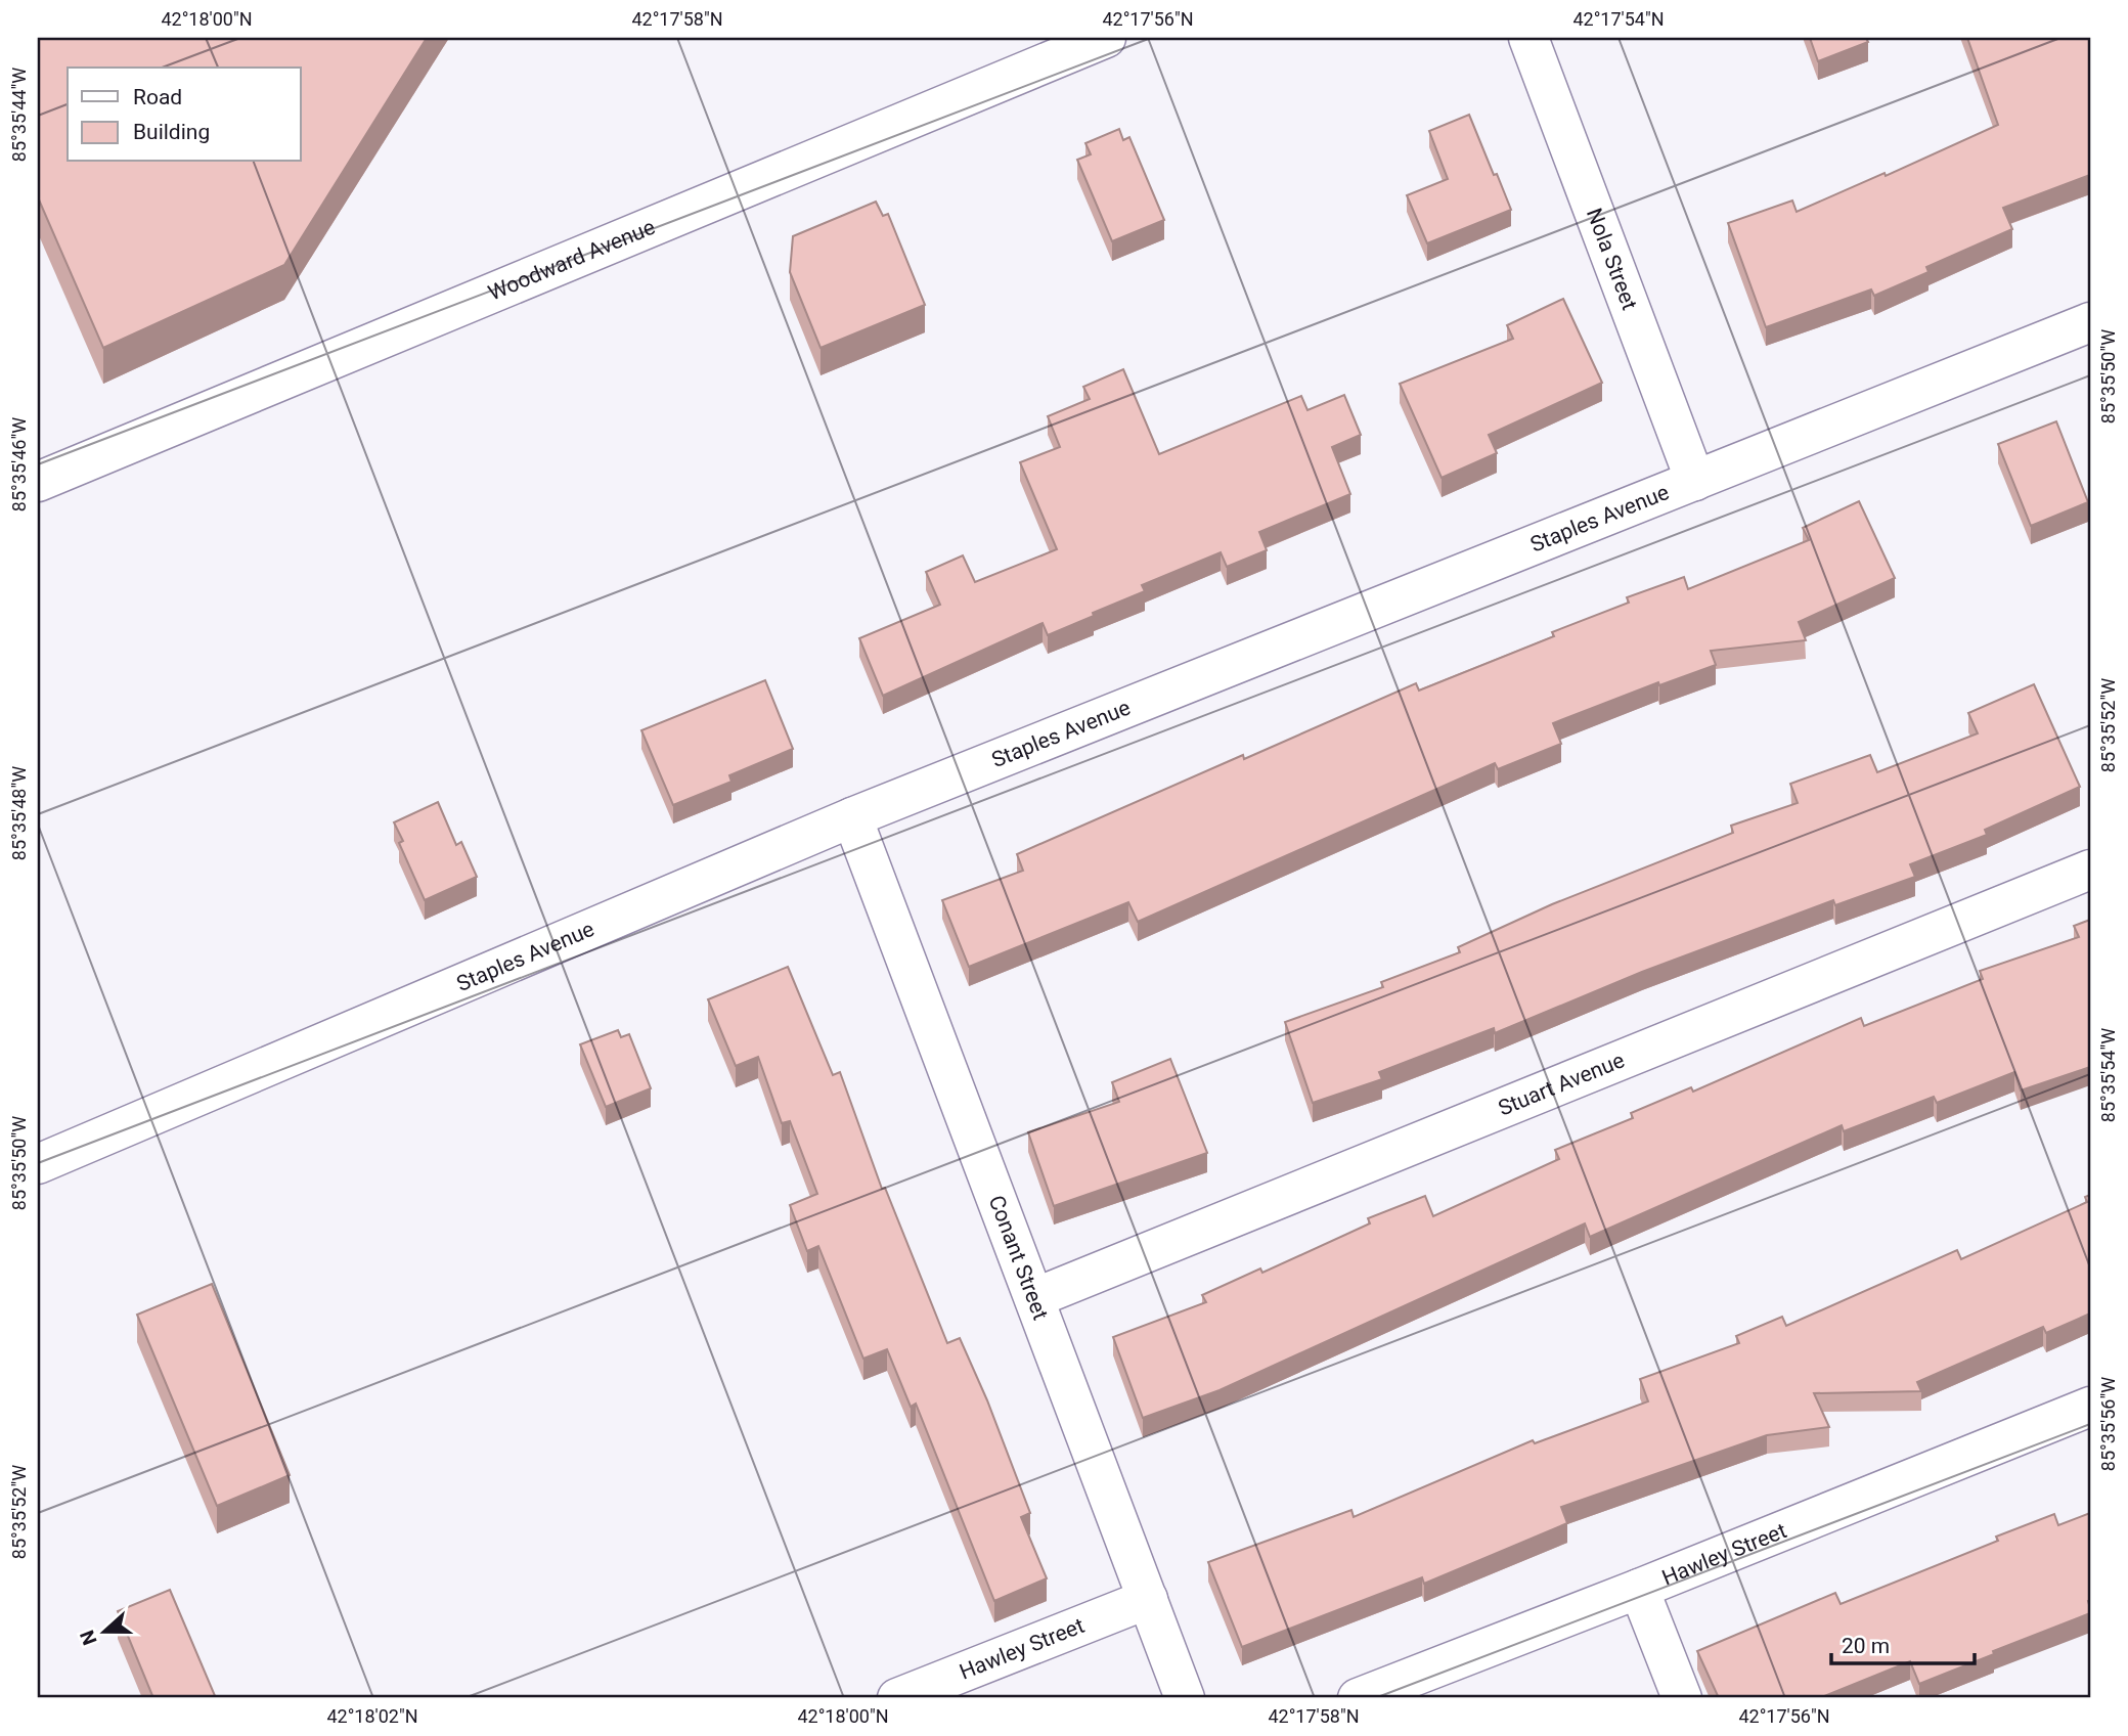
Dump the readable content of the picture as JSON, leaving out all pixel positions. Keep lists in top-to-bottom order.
{
  "streets": {
    "street": [
      "Nola Street",
      "Woodward Avenue",
      "Staples Avenue",
      "Stuart Avenue",
      "Conant Street",
      "Hawley Street"
    ]
  },
  "crossings": [
    ["Nola Street", "Staples Avenue"],
    ["Staples Avenue", "Conant Street"],
    ["Stuart Avenue", "Conant Street"],
    ["Conant Street", "Hawley Street"]
  ],
  "legend": ["Road", "Building"],
  "scale_bar": "20 m",
  "north": "left",
  "coordinates": [
    "42°18'00\"N",
    "42°17'58\"N",
    "42°17'56\"N",
    "42°17'54\"N",
    "85°35'44\"W",
    "85°35'50\"W",
    "85°35'46\"W",
    "85°35'52\"W",
    "85°35'48\"W",
    "85°35'54\"W",
    "85°35'56\"W",
    "42°18'02\"N"
  ]
}
